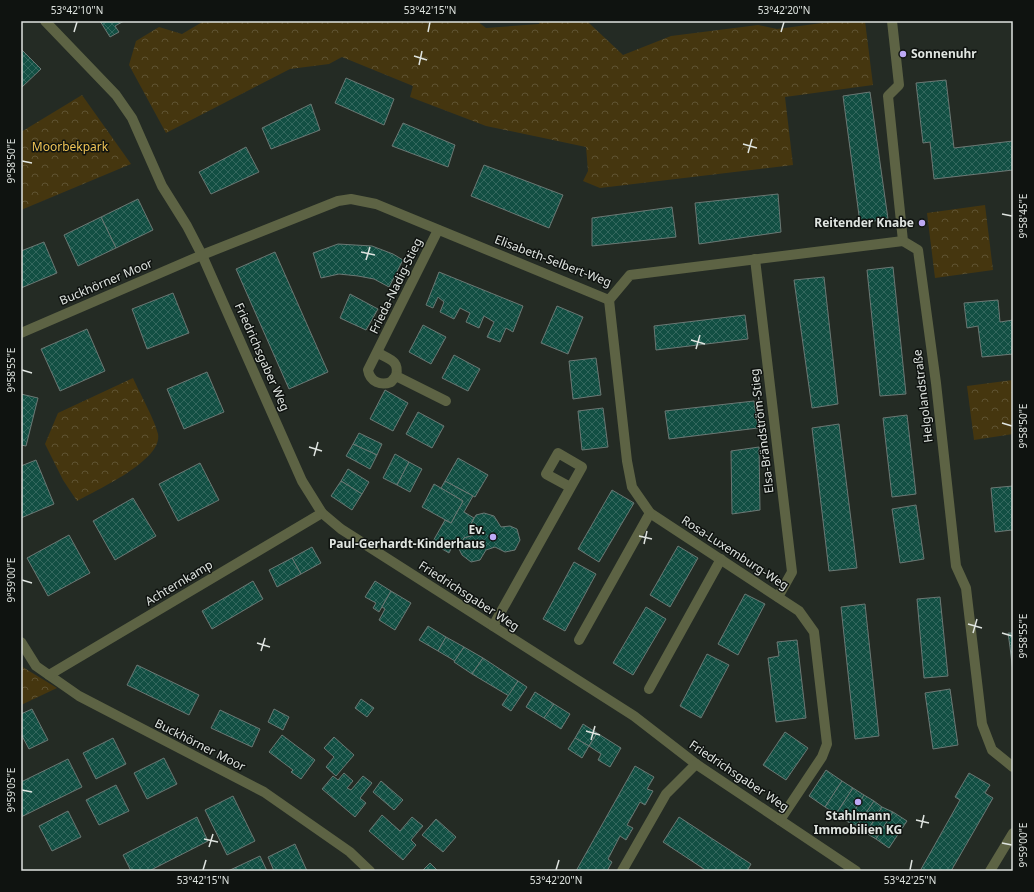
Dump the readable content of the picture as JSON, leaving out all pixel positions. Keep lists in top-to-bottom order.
{
  "streets": {
    "street": [
      "Elisabeth-Selbert-Weg",
      "Buckhörner Moor",
      "Frieda-Nadig-Stieg",
      "Friedrichsgaber Weg",
      "Helgolandstraße",
      "Elsa-Brändström-Stieg",
      "Rosa-Luxemburg-Weg",
      "Achternkamp"
    ]
  },
  "crossings": [
    ["Elisabeth-Selbert-Weg", "Buckhörner Moor"],
    ["Elisabeth-Selbert-Weg", "Frieda-Nadig-Stieg"],
    ["Elisabeth-Selbert-Weg", "Friedrichsgaber Weg"],
    ["Elisabeth-Selbert-Weg", "Helgolandstraße"],
    ["Elisabeth-Selbert-Weg", "Elsa-Brändström-Stieg"],
    ["Elisabeth-Selbert-Weg", "Rosa-Luxemburg-Weg"],
    ["Buckhörner Moor", "Friedrichsgaber Weg"],
    ["Buckhörner Moor", "Achternkamp"],
    ["Friedrichsgaber Weg", "Rosa-Luxemburg-Weg"],
    ["Friedrichsgaber Weg", "Achternkamp"],
    ["Elsa-Brändström-Stieg", "Rosa-Luxemburg-Weg"]
  ],
  "parks": ["Moorbekpark"],
  "places": [
    "Sonnenuhr",
    "Reitender Knabe",
    "Ev. Paul-Gerhardt-Kinderhaus",
    "Stahlmann Immobilien KG"
  ],
  "coordinates": [
    "53°42'10\"N",
    "53°42'15\"N",
    "53°42'20\"N",
    "9°58'50\"E",
    "9°58'45\"E",
    "9°58'55\"E",
    "9°59'00\"E",
    "9°59'05\"E",
    "53°42'25\"N"
  ]
}
